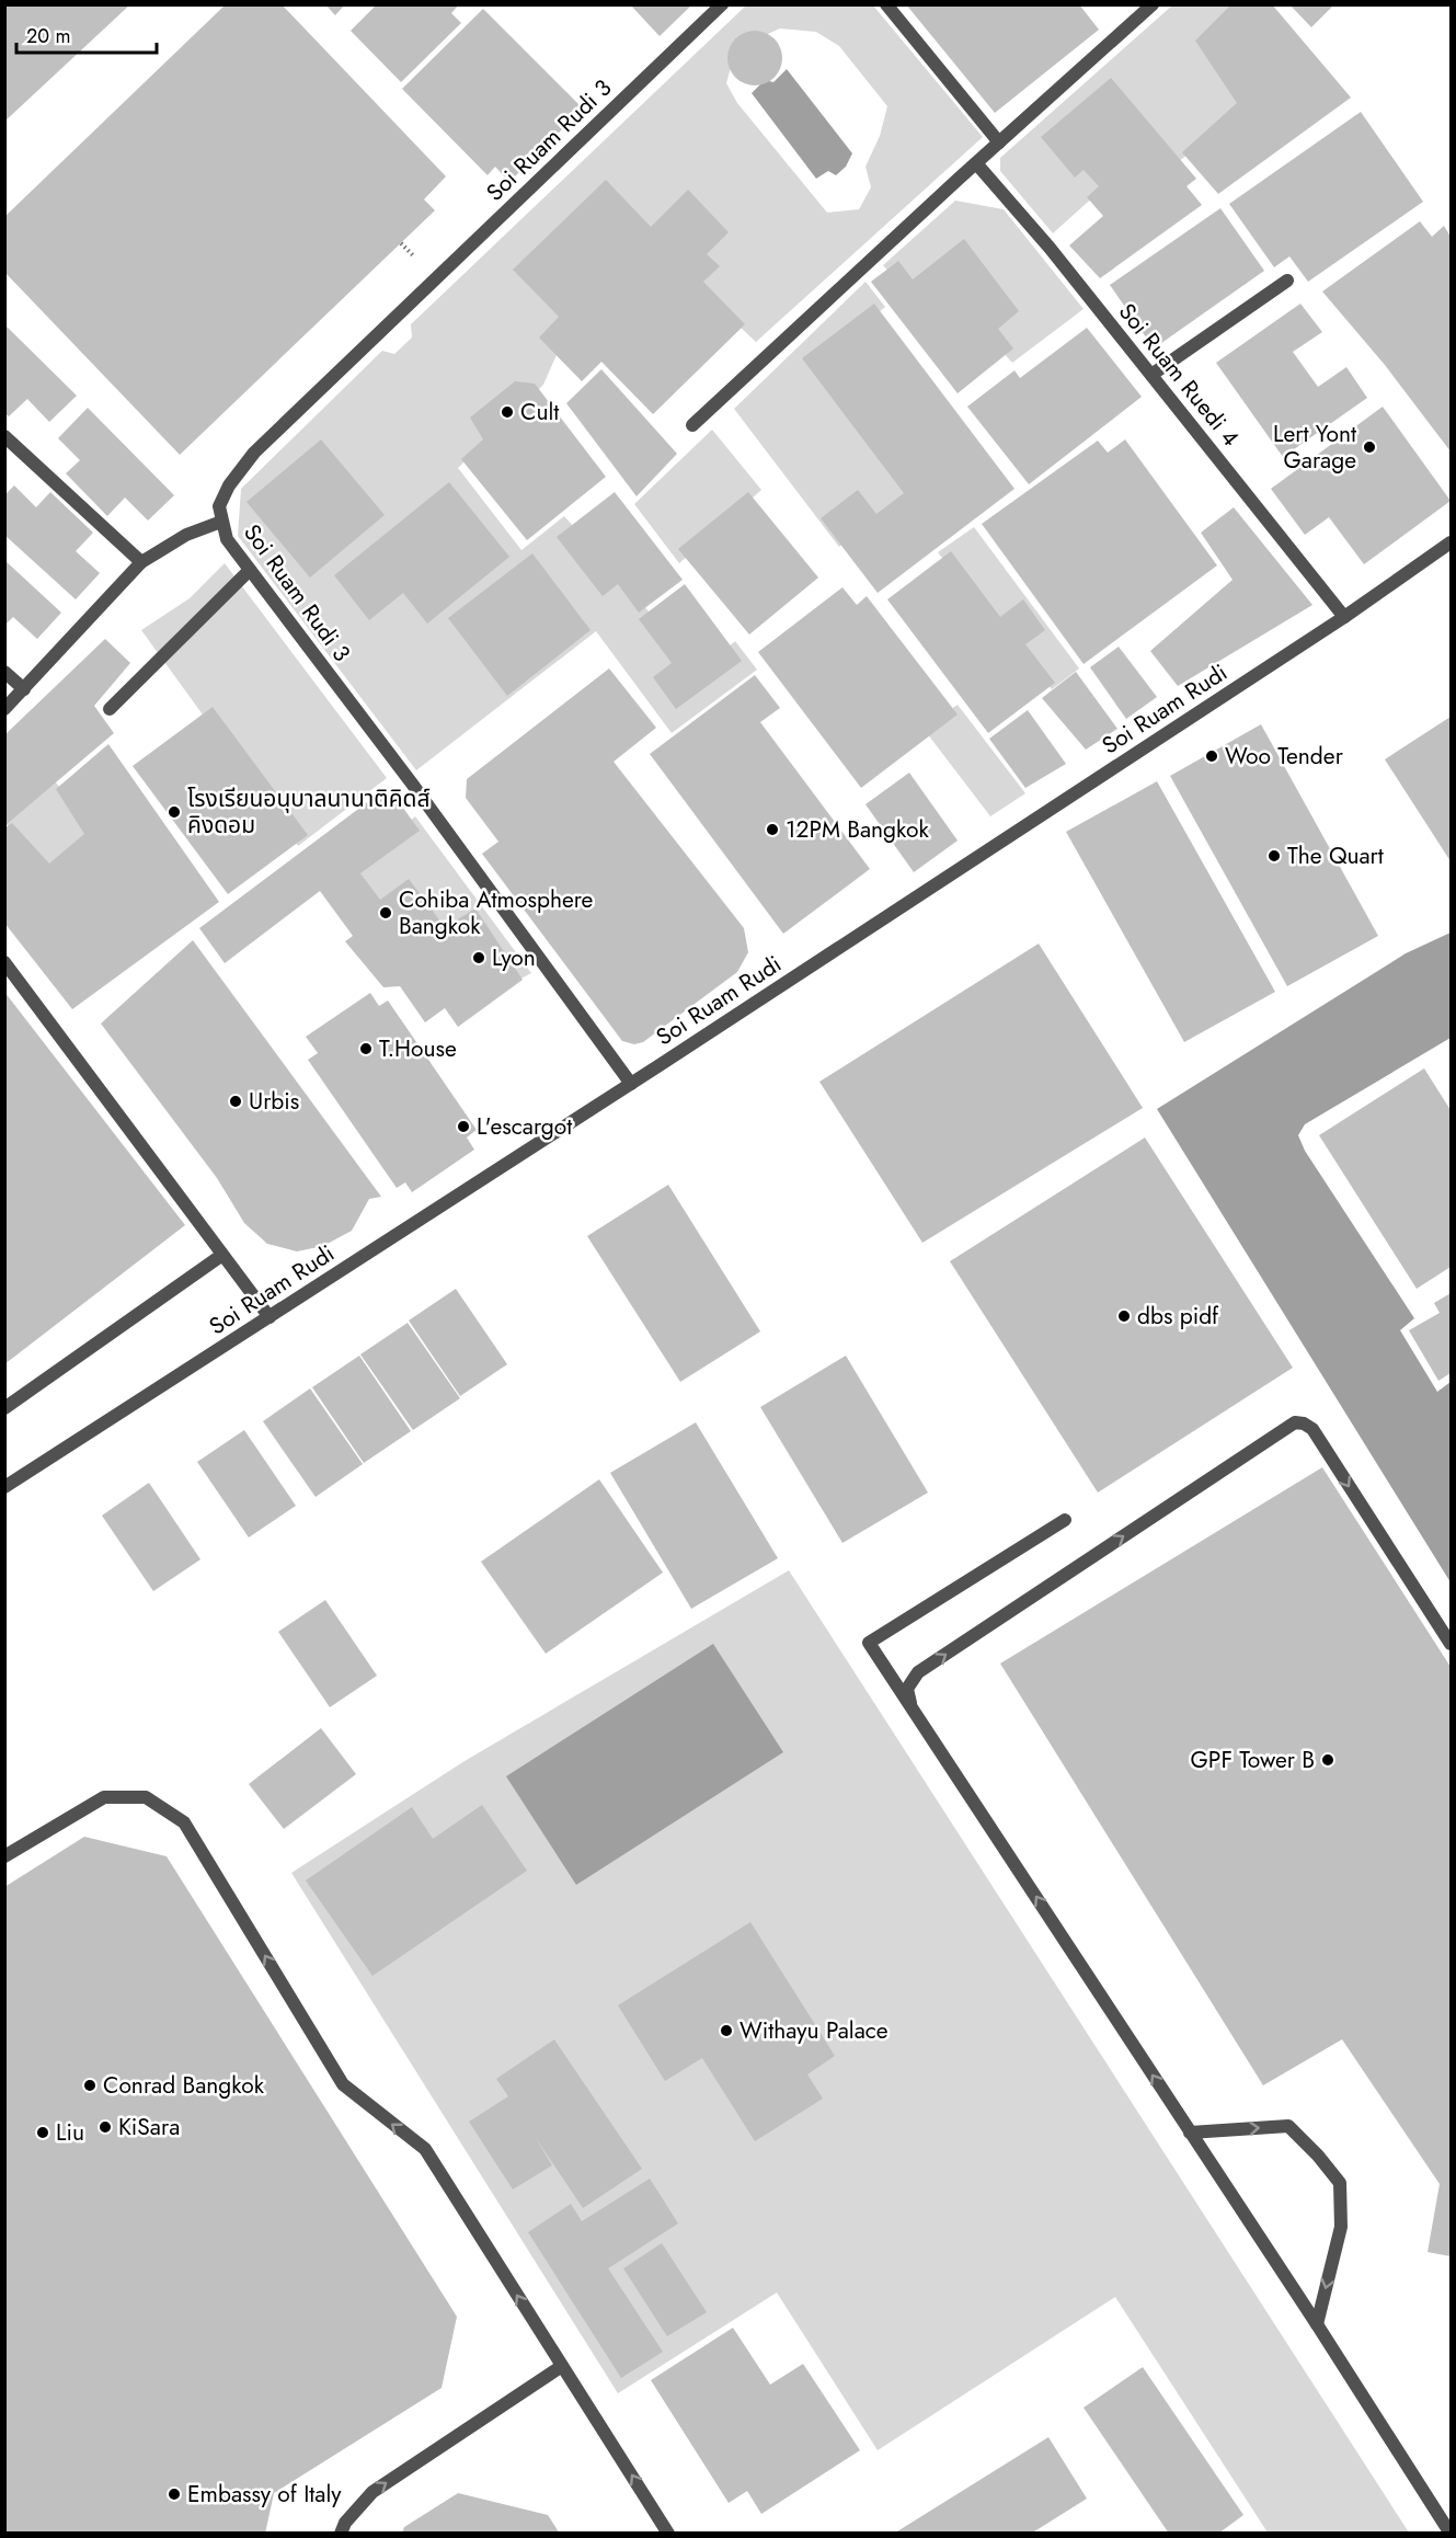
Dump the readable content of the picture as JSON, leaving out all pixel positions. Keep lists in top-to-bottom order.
{
  "streets": {
    "street": ["Soi Ruam Rudi 3", "Soi Ruam Ruedi 4", "Soi Ruam Rudi"]
  },
  "crossings": [
    ["Soi Ruam Rudi 3", "Soi Ruam Rudi"],
    ["Soi Ruam Ruedi 4", "Soi Ruam Rudi"]
  ],
  "places": [
    "Cult",
    "Lert Yont Garage",
    "Woo Tender",
    "โรงเรียนอนุบาลนานาติคิดส์ คิงดอม",
    "12PM Bangkok",
    "The Quart",
    "Cohiba Atmosphere Bangkok",
    "Lyon",
    "T.House",
    "Urbis",
    "L'escargot",
    "dbs pidf",
    "GPF Tower B",
    "Withayu Palace",
    "Conrad Bangkok",
    "KiSara",
    "Liu",
    "Embassy of Italy"
  ],
  "scale_bar": "20 m"
}
